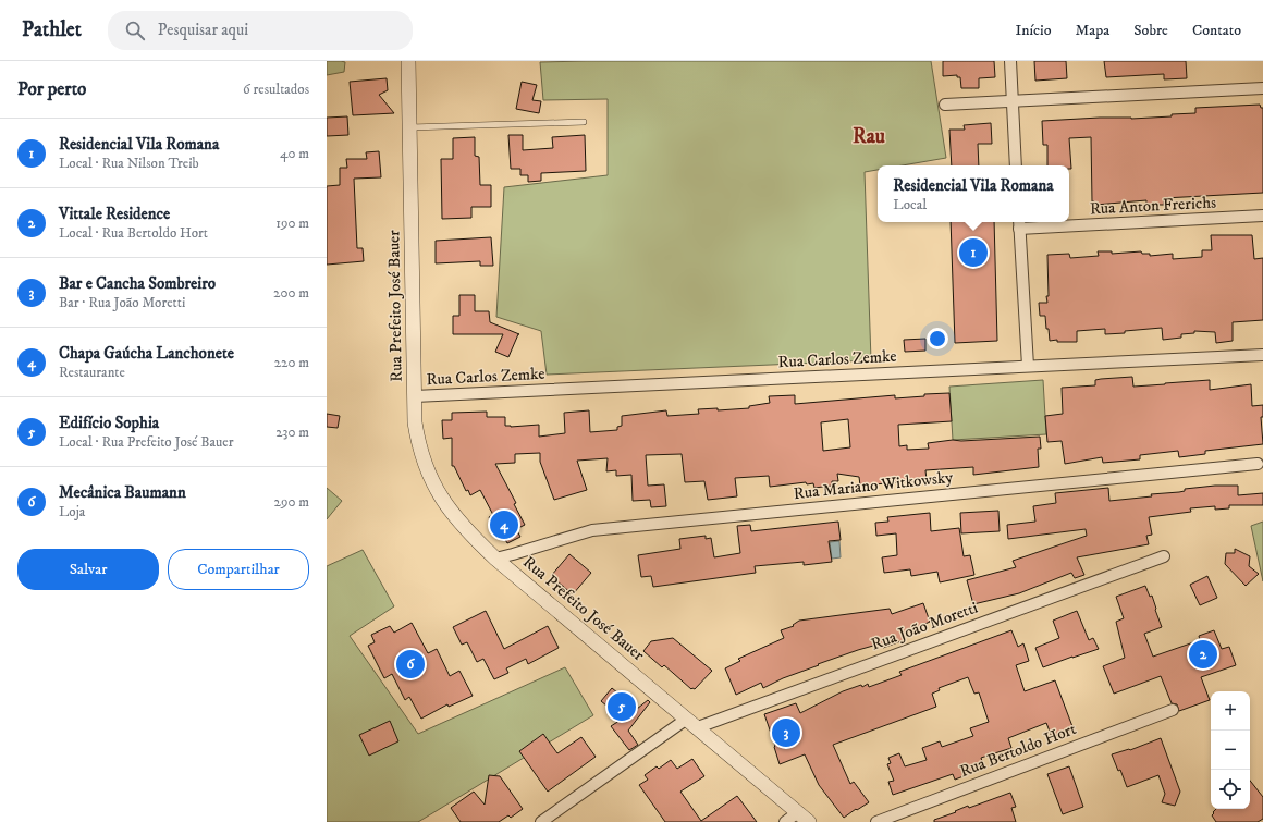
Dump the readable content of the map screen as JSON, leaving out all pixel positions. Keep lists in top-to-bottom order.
{
  "streets": {
    "street": [
      "Rua Anton Frerichs",
      "Rua Prefeito José Bauer",
      "Rua Carlos Zemke",
      "Rua Mariano Witkowsky",
      "Rua João Moretti",
      "Rua Bertoldo Hort"
    ]
  },
  "crossings": [
    ["Rua Prefeito José Bauer", "Rua Carlos Zemke"],
    ["Rua Prefeito José Bauer", "Rua Mariano Witkowsky"],
    ["Rua Prefeito José Bauer", "Rua João Moretti"]
  ],
  "districts": ["Rau"],
  "page": {
    "header": "Pathlet",
    "search": "Pesquisar aqui",
    "nav": [
      "Início",
      "Mapa",
      "Sobre",
      "Contato"
    ],
    "heading": ["Por perto", "6 resultados"],
    "list": [
      {
        "mark": "1",
        "name": "Residencial Vila Romana",
        "note": "Local · Rua Nilson Treib",
        "value": "40 m"
      },
      {
        "mark": "2",
        "name": "Vittale Residence",
        "note": "Local · Rua Bertoldo Hort",
        "value": "190 m"
      },
      {
        "mark": "3",
        "name": "Bar e Cancha Sombreiro",
        "note": "Bar · Rua João Moretti",
        "value": "200 m"
      },
      {
        "mark": "4",
        "name": "Chapa Gaúcha Lanchonete",
        "note": "Restaurante",
        "value": "220 m"
      },
      {
        "mark": "5",
        "name": "Edifício Sophia",
        "note": "Local · Rua Prefeito José Bauer",
        "value": "230 m"
      },
      {
        "mark": "6",
        "name": "Mecânica Baumann",
        "note": "Loja",
        "value": "290 m"
      }
    ],
    "popup": ["Residencial Vila Romana", "Local"],
    "pins": [
      "1",
      "4",
      "2",
      "6",
      "5",
      "3"
    ],
    "buttons": ["Salvar", "Compartilhar"],
    "map_buttons": ["+", "−"]
  }
}
